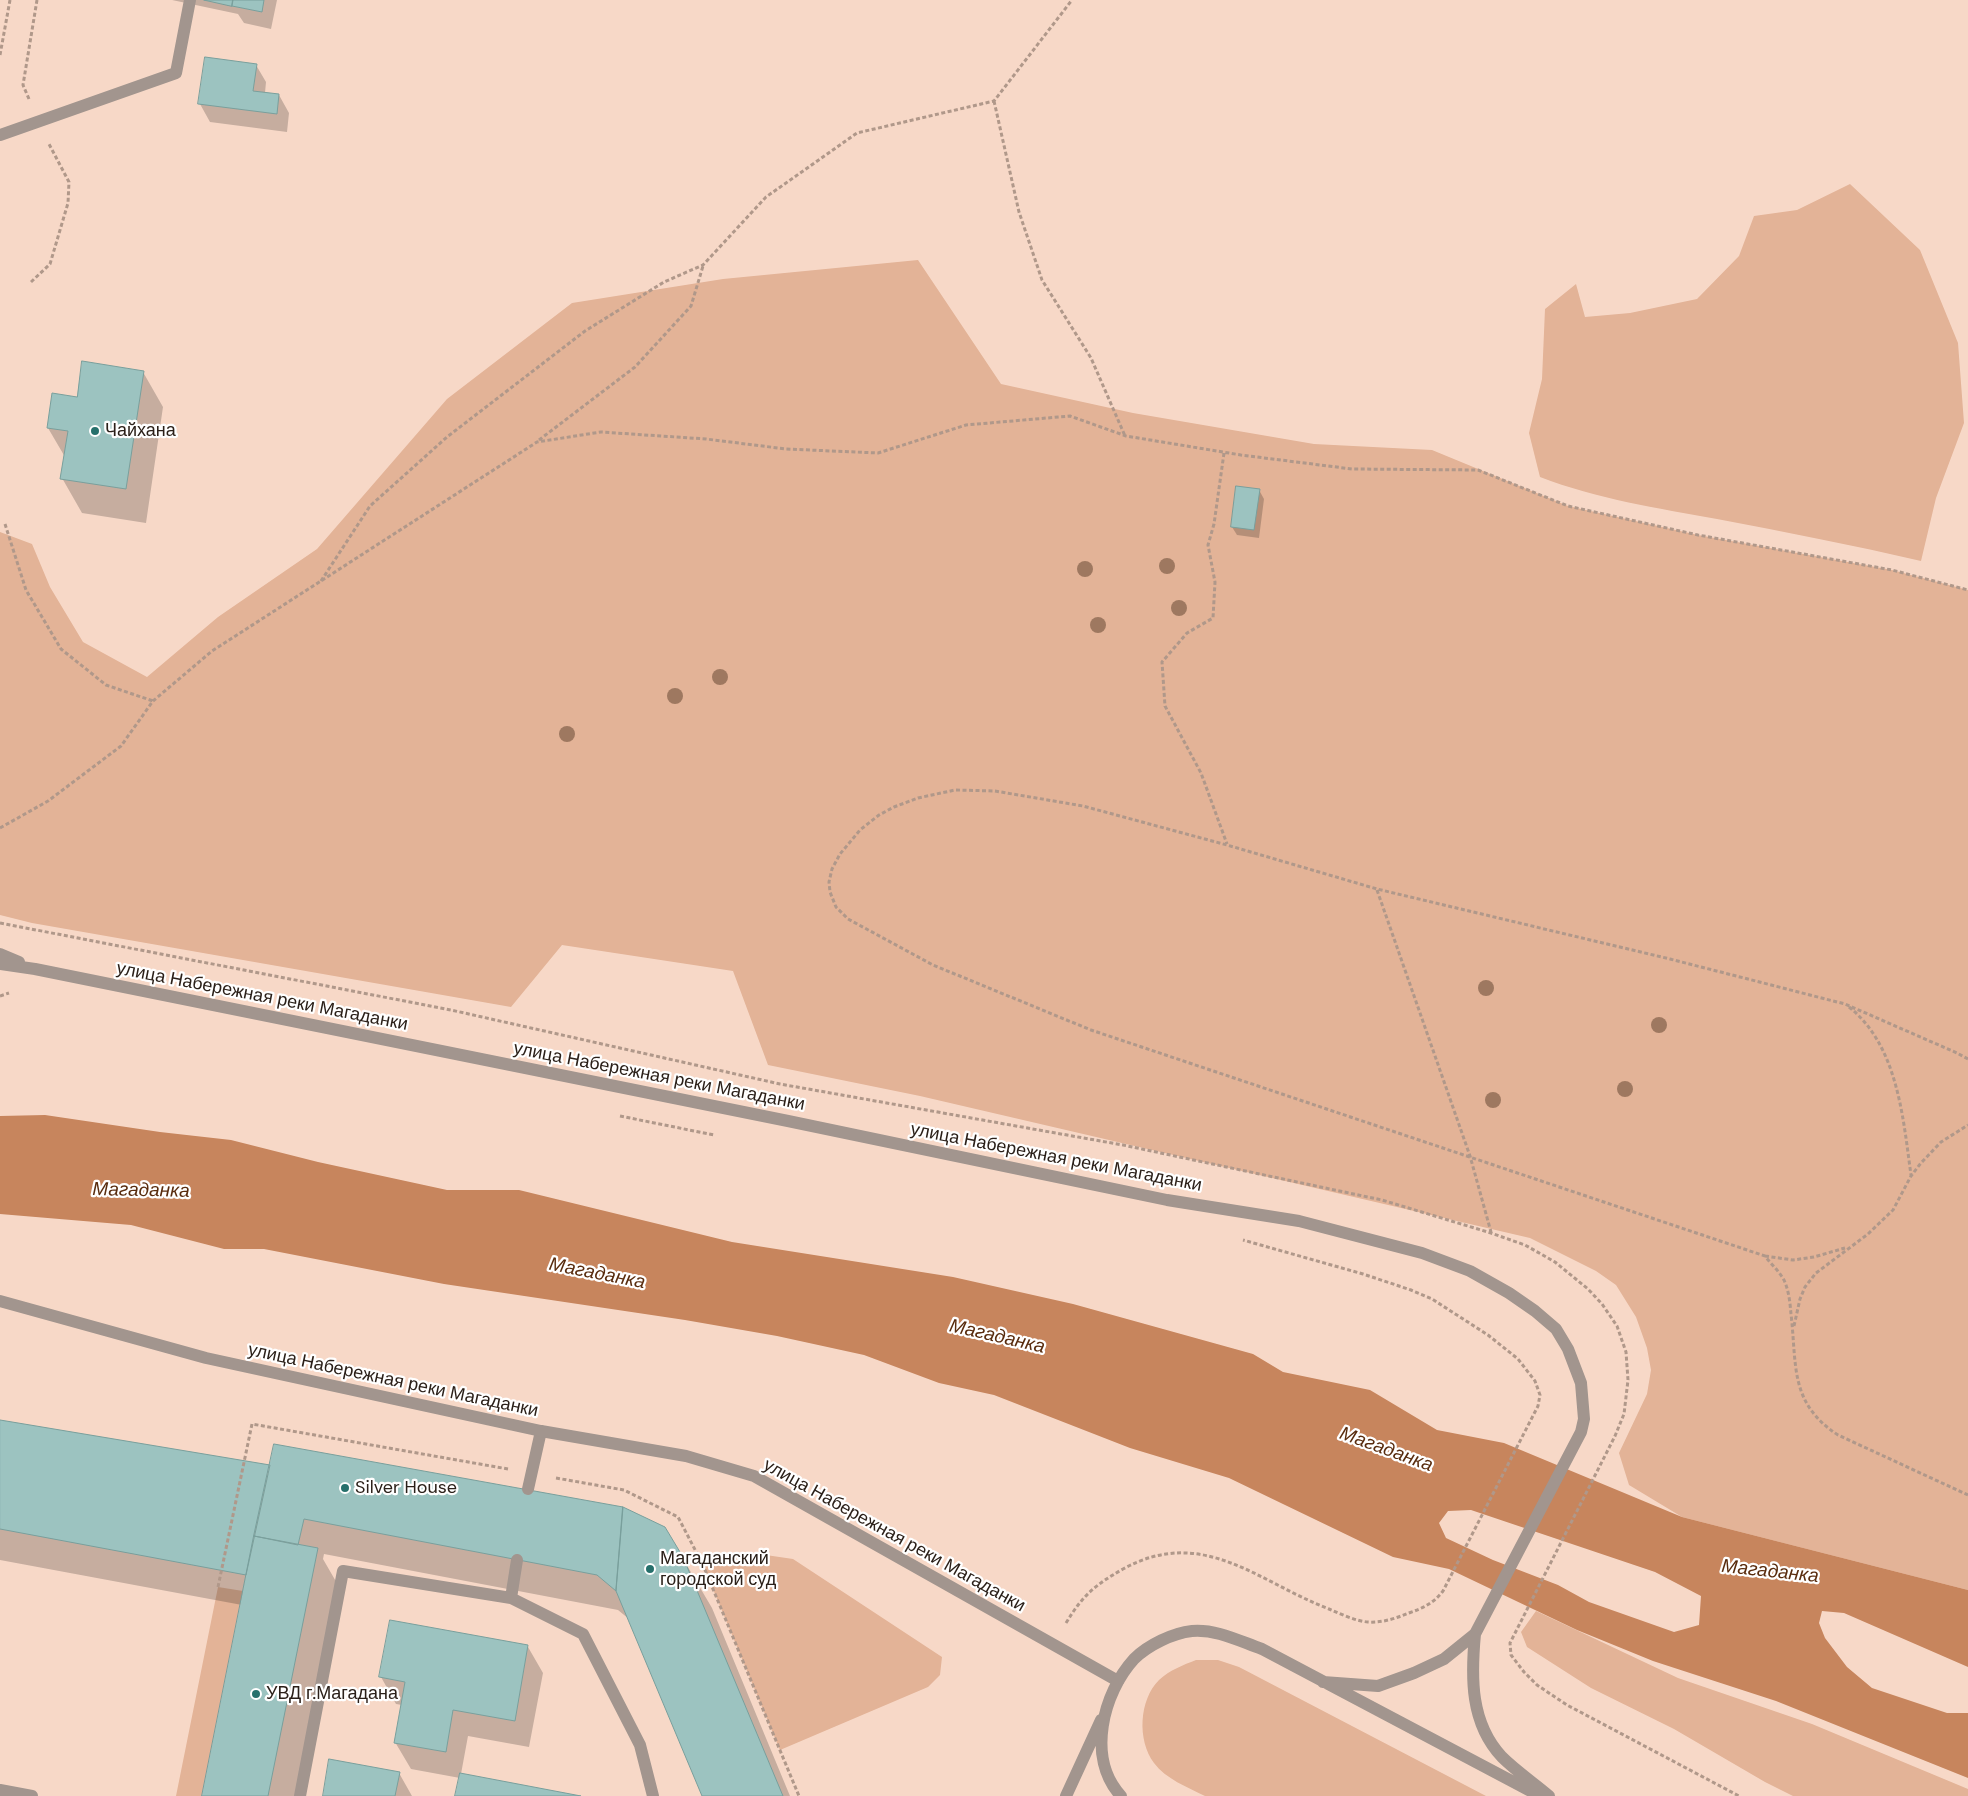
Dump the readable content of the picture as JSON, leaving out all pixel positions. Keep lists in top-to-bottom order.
{
  "streets": {
    "street": ["улица Набережная реки Магаданки"]
  },
  "water": ["Магаданка"],
  "places": [
    "Чайхана",
    "Silver House",
    "Магаданский городской суд",
    "УВД г.Магадана"
  ]
}
